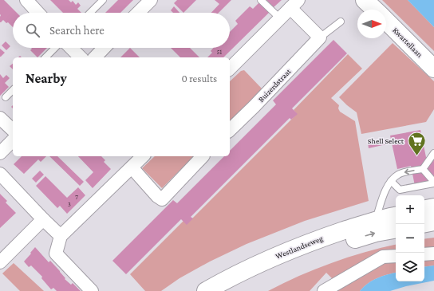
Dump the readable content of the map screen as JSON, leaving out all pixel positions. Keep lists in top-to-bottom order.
{
  "streets": {
    "main road": ["Kwartellaan", "Westlandseweg"],
    "street": ["Buizerdstraat"]
  },
  "places": {
    "supermarket": ["Shell Select"]
  },
  "house_numbers": ["51", "7", "3"],
  "north": "right",
  "page": {
    "search": "Search here",
    "heading": ["Nearby", "0 results"],
    "map_buttons": ["+", "−"]
  }
}
